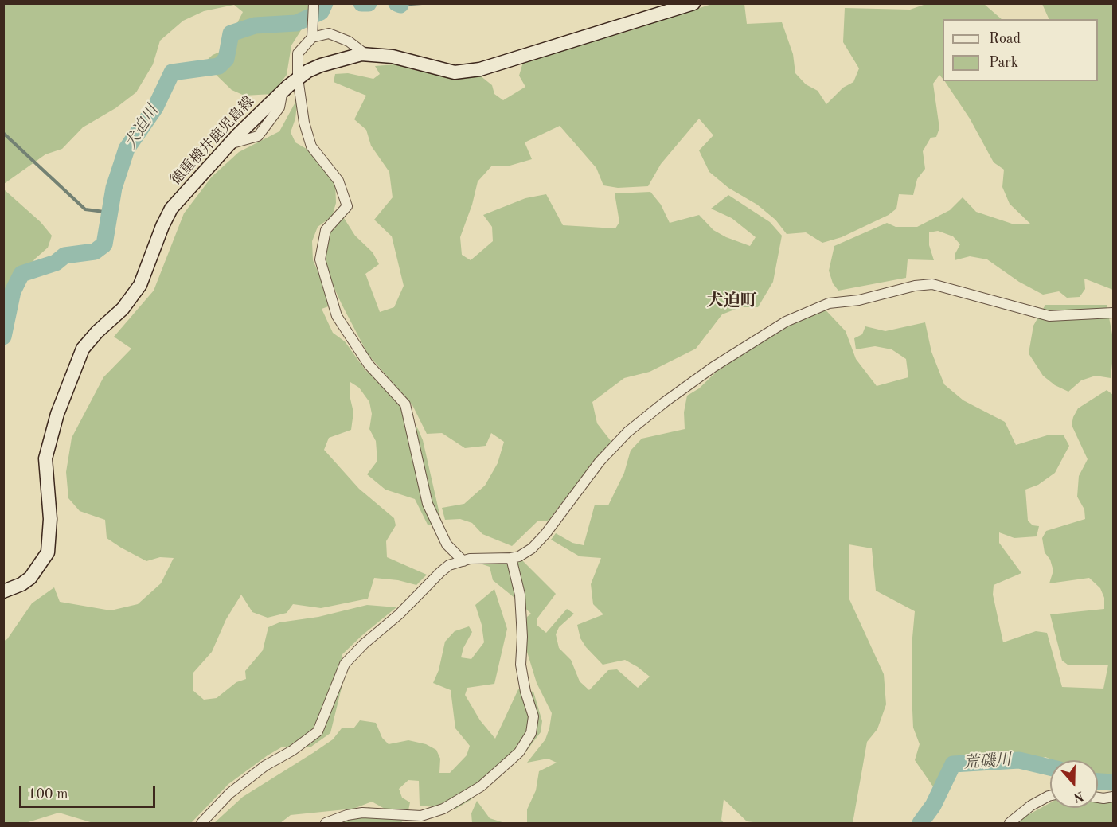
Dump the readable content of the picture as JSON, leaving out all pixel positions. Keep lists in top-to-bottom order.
{
  "streets": {
    "main road": ["徳重横井鹿児島線"]
  },
  "districts": ["犬迫町"],
  "water": ["犬迫川", "荒磯川"],
  "legend": ["Road", "Park"],
  "scale_bar": "100 m",
  "north": "bottom"
}
